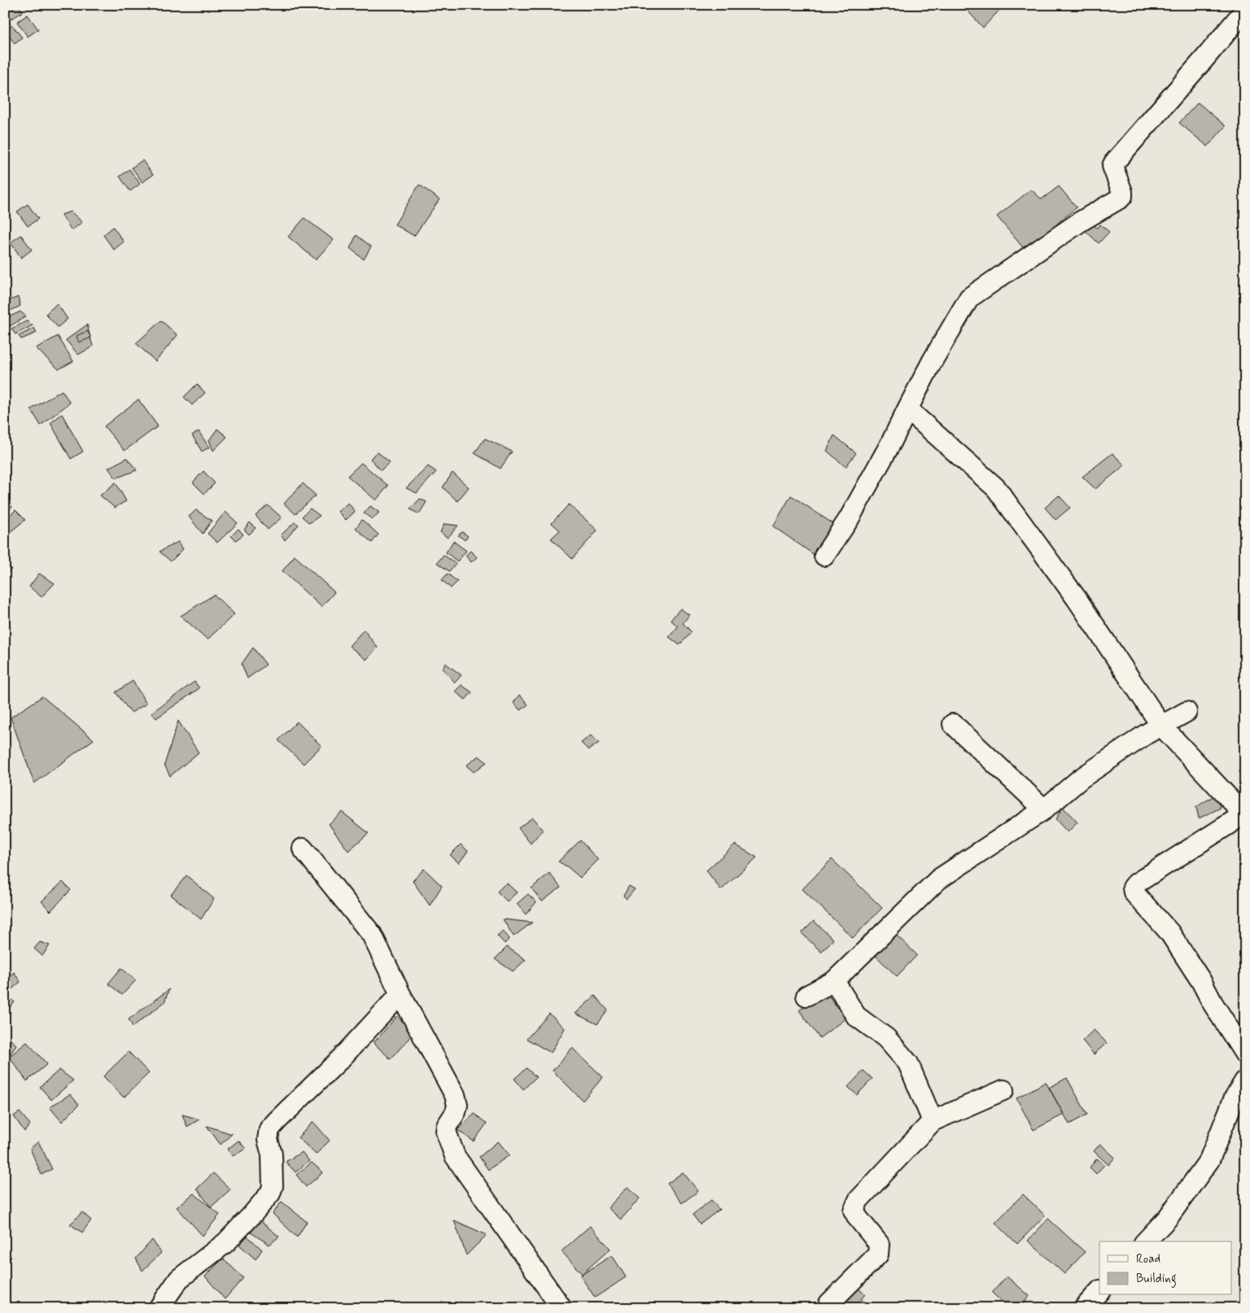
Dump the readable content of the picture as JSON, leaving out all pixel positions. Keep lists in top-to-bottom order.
{
  "legend": ["Road", "Building"]
}
